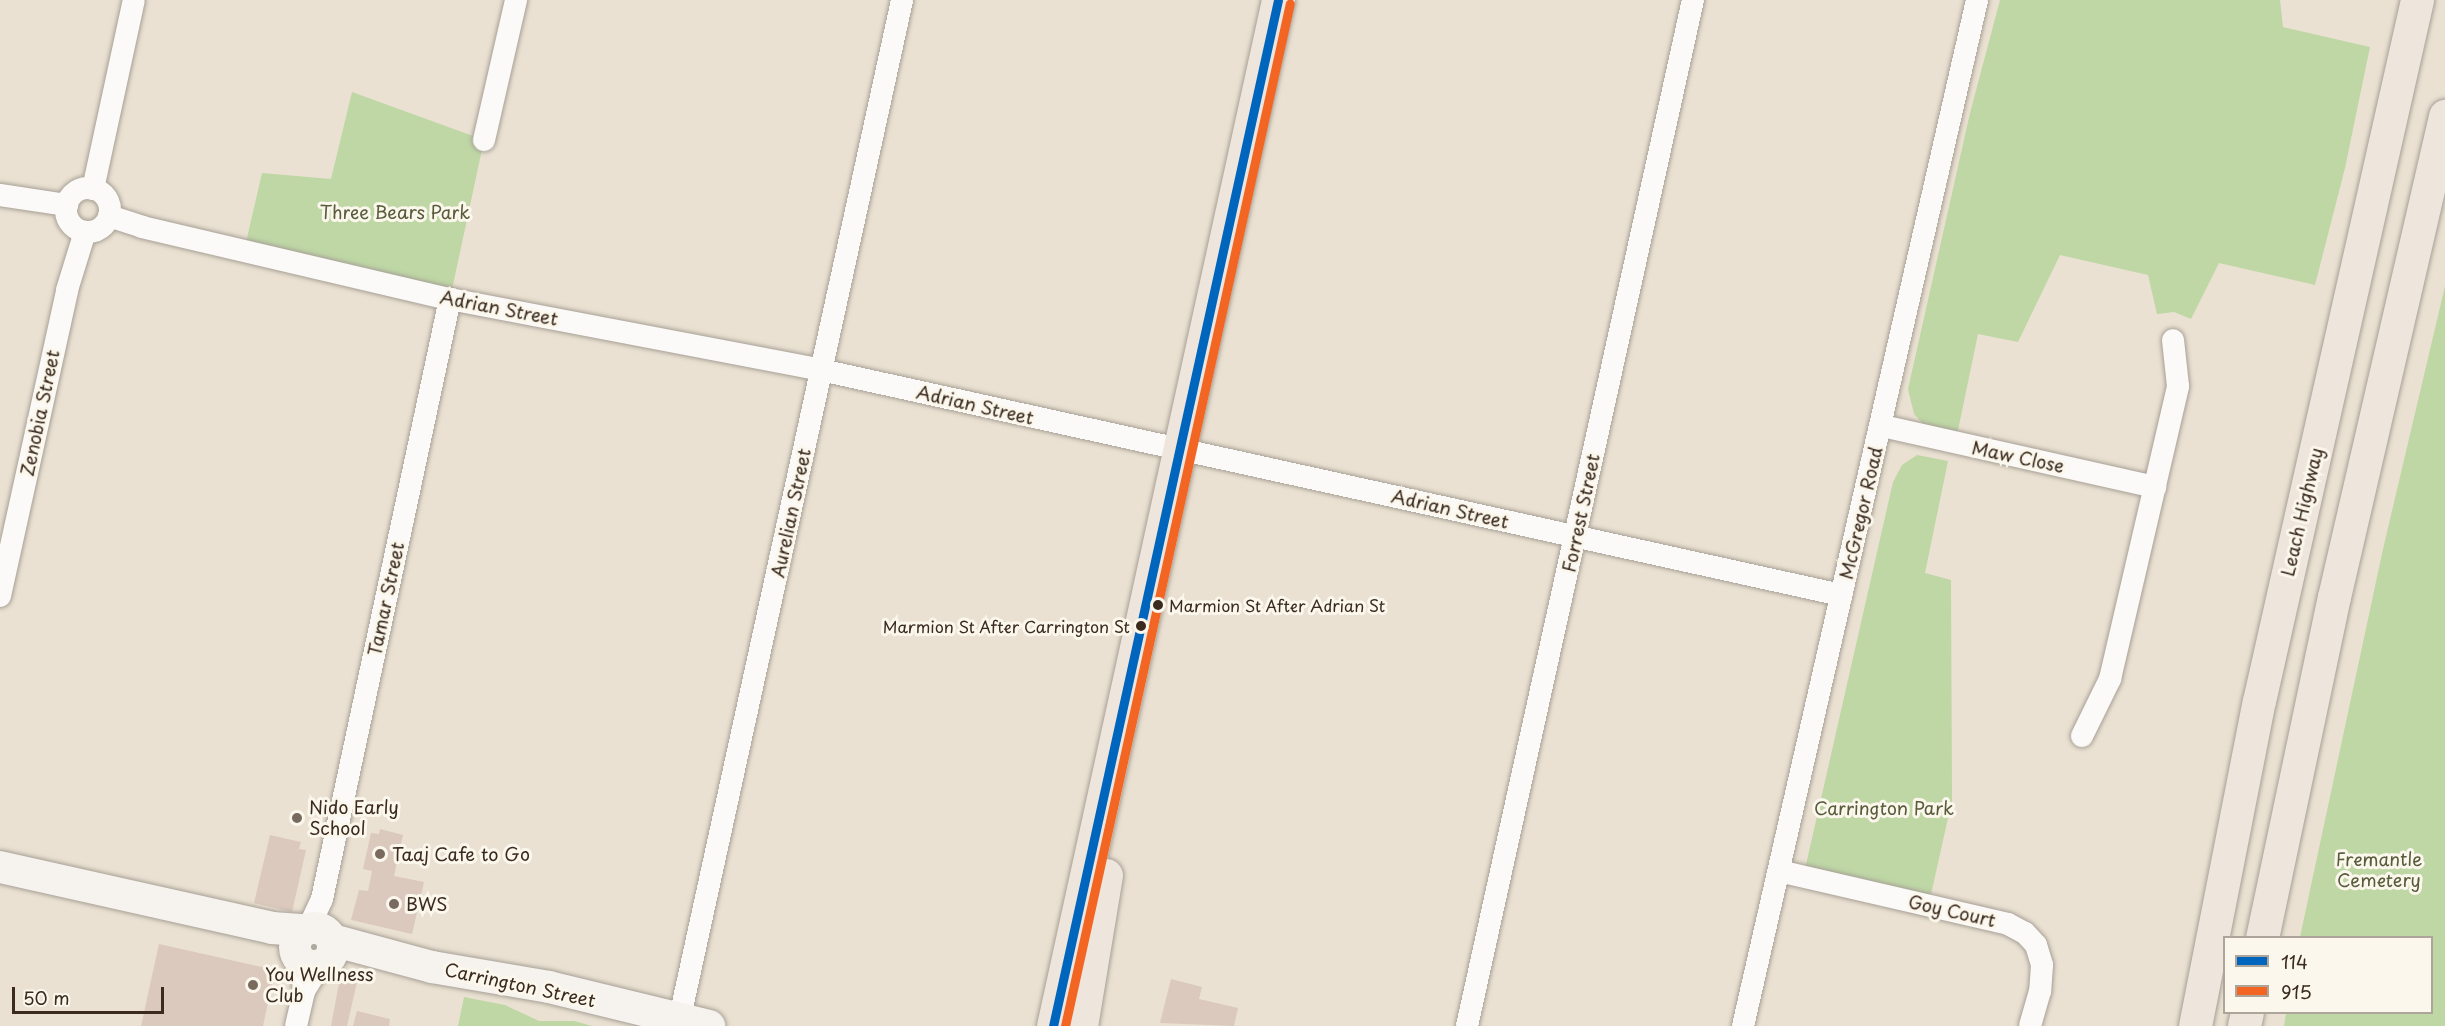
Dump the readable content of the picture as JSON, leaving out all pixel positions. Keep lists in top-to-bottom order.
{
  "streets": {
    "main road": ["Leach Highway", "Carrington Street"],
    "street": [
      "Adrian Street",
      "Zenobia Street",
      "Maw Close",
      "Aurelian Street",
      "Forrest Street",
      "McGregor Road",
      "Tamar Street",
      "Goy Court"
    ]
  },
  "crossings": [
    ["Adrian Street", "Zenobia Street"],
    ["Adrian Street", "Aurelian Street"],
    ["Adrian Street", "Forrest Street"],
    ["Adrian Street", "McGregor Road"],
    ["Adrian Street", "Tamar Street"],
    ["Maw Close", "McGregor Road"],
    ["Aurelian Street", "Carrington Street"],
    ["McGregor Road", "Goy Court"],
    ["Tamar Street", "Carrington Street"]
  ],
  "parks": ["Three Bears Park", "Carrington Park", "Fremantle Cemetery"],
  "places": [
    "Marmion St After Adrian St",
    "Marmion St After Carrington St",
    "Nido Early School",
    "Taaj Cafe to Go",
    "BWS",
    "You Wellness Club"
  ],
  "lines": ["transit line 114", "transit line 915"],
  "legend": ["114", "915"],
  "scale_bar": "50 m"
}
